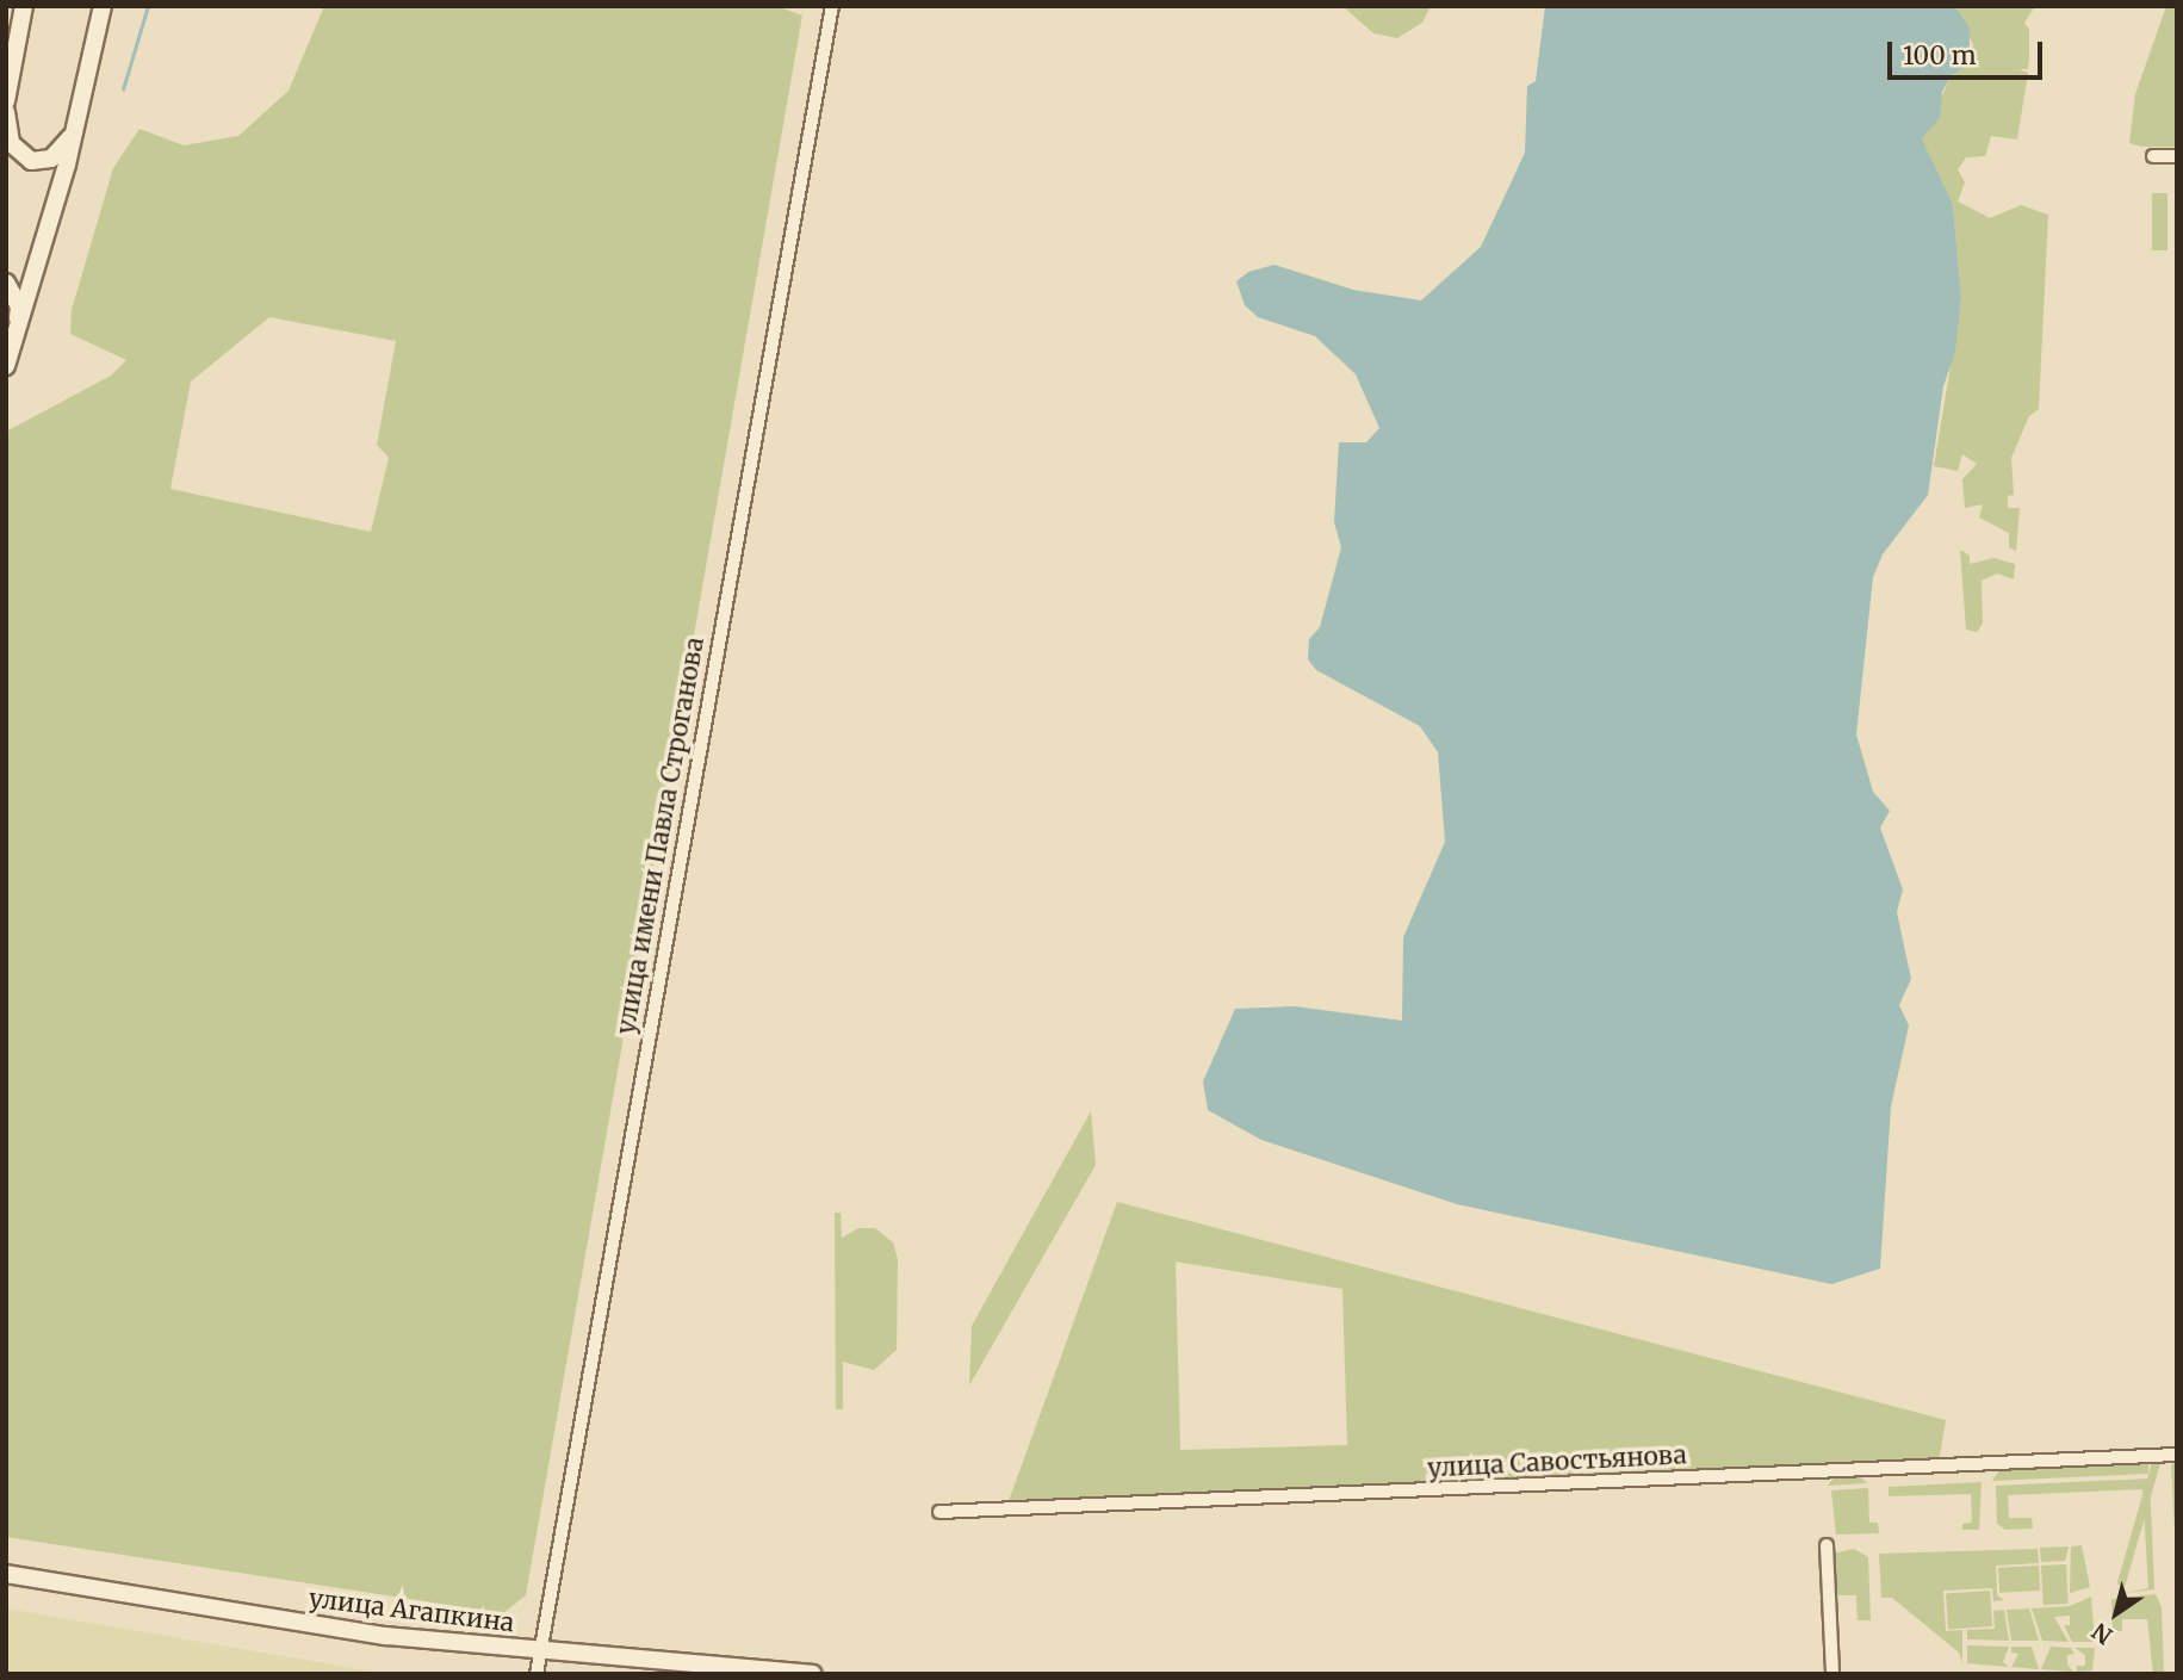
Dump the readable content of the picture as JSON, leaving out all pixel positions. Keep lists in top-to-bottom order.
{
  "streets": {
    "main road": ["улица Агапкина"],
    "street": ["улица имени Павла Строганова", "улица Савостьянова"]
  },
  "crossings": [
    ["улица имени Павла Строганова", "улица Агапкина"]
  ],
  "scale_bar": "100 m",
  "north": "bottom left"
}
